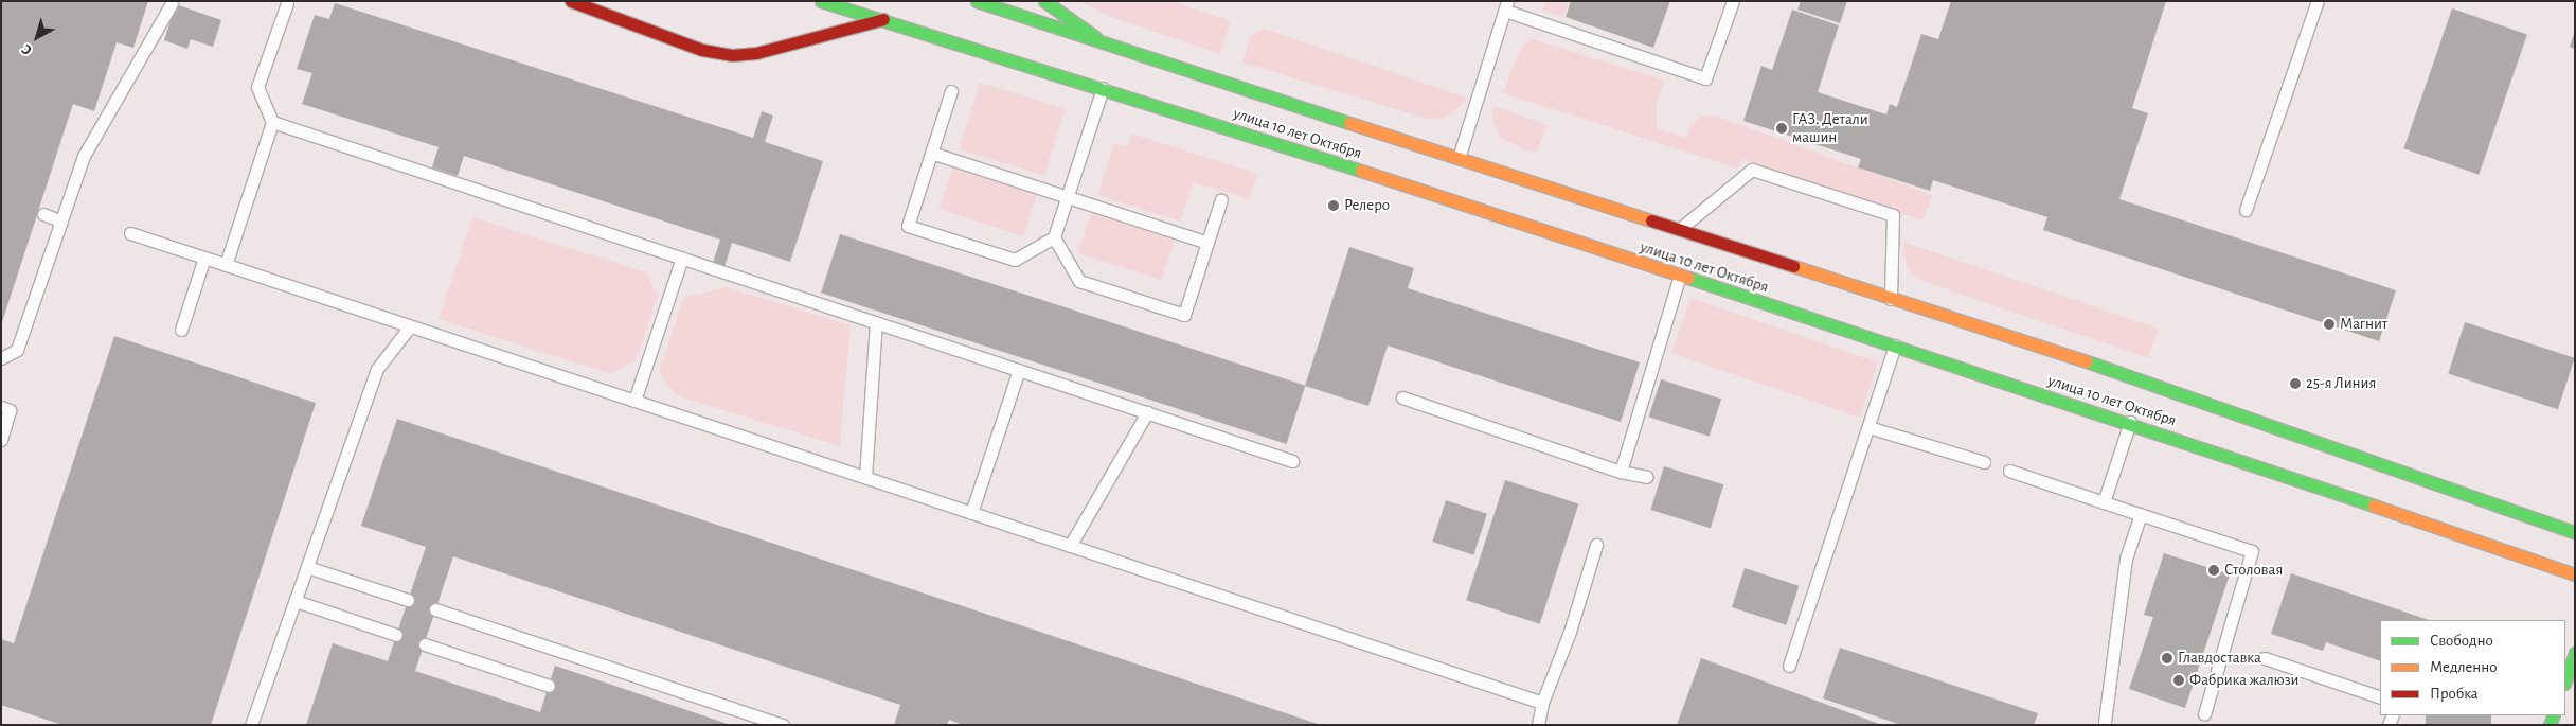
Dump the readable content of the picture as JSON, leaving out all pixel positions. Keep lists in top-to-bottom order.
{
  "streets": {
    "main road": ["улица 10 лет Октября"]
  },
  "places": [
    "ГАЗ. Детали машин",
    "Релеро",
    "Магнит",
    "25-я Линия",
    "Столовая",
    "Главдоставка",
    "Фабрика жалюзи"
  ],
  "legend": ["Свободно", "Медленно", "Пробка"],
  "north": "bottom left"
}
